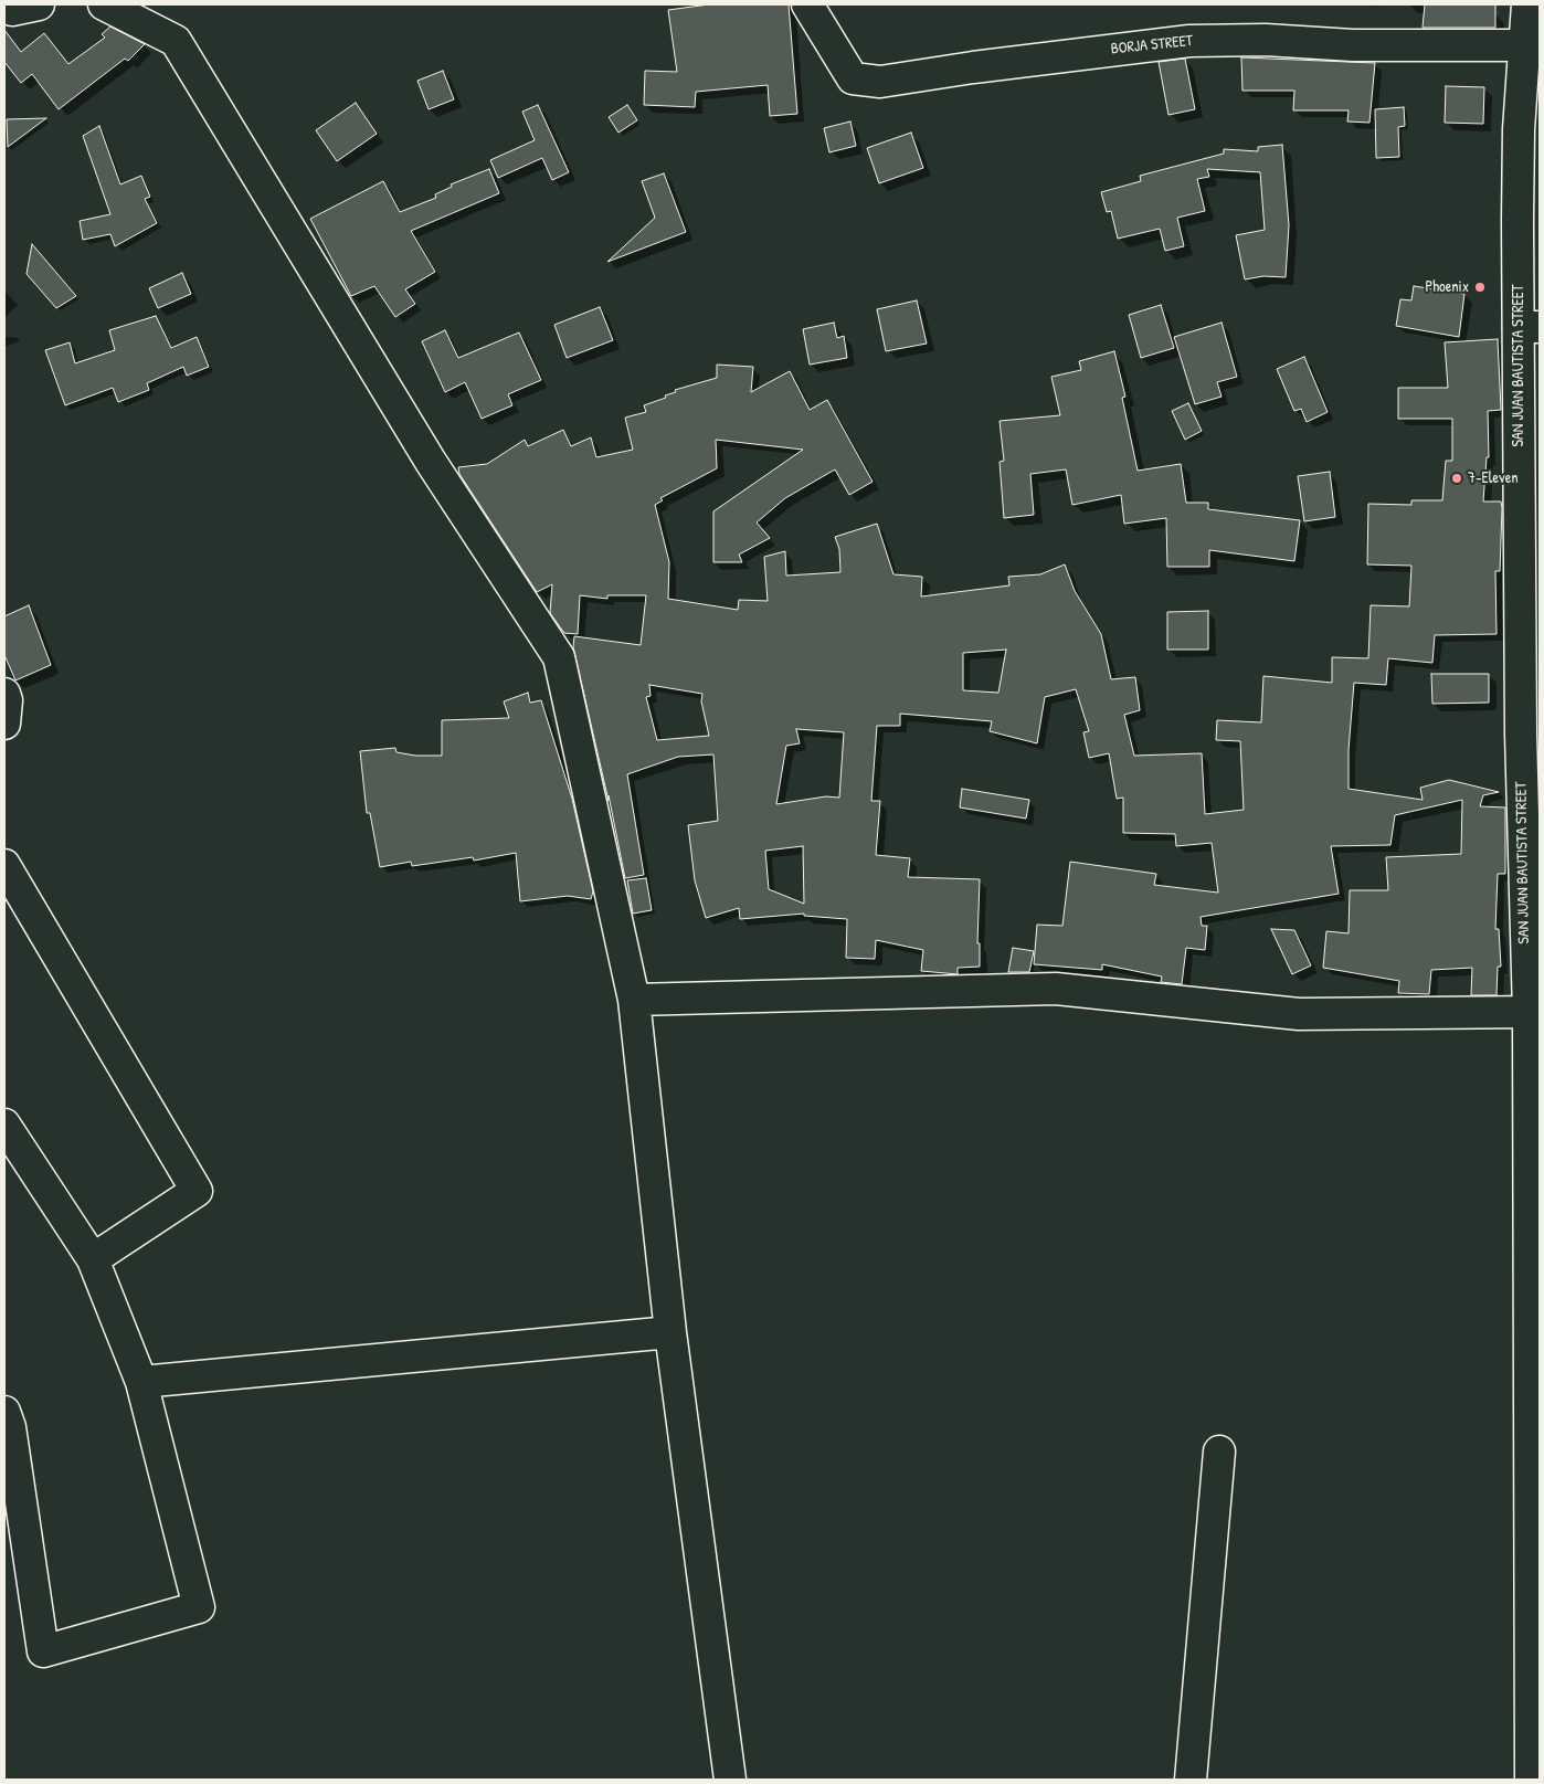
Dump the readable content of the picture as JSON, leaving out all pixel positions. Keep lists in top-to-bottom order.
{
  "streets": {
    "street": ["BORJA STREET", "SAN JUAN BAUTISTA STREET"]
  },
  "crossings": [
    ["BORJA STREET", "SAN JUAN BAUTISTA STREET"]
  ],
  "places": ["Phoenix", "7-Eleven"]
}
